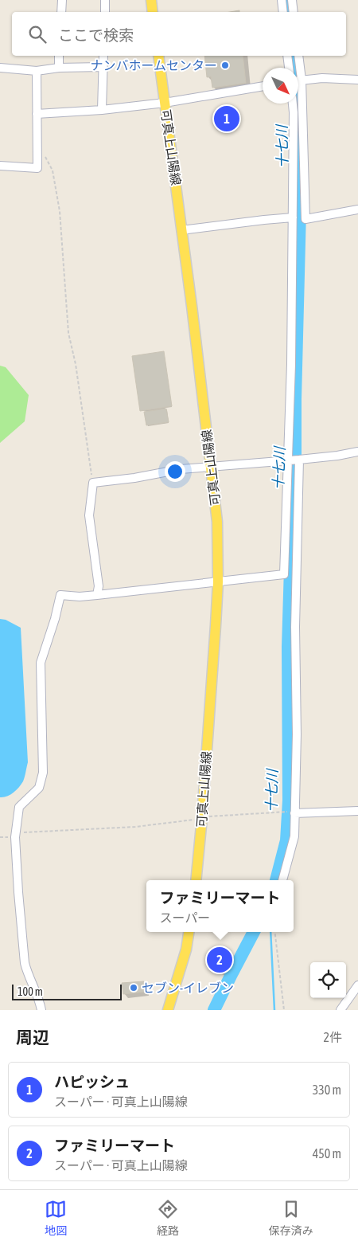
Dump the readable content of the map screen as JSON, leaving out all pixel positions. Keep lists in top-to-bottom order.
{
  "streets": {
    "main road": ["可真上山陽線"]
  },
  "water": ["十七川"],
  "places": ["ナンバホームセンター", "セブン-イレブン"],
  "scale_bar": "100 m",
  "north": "bottom right",
  "page": {
    "search": "ここで検索",
    "pins": ["1", "2"],
    "popup": ["ファミリーマート", "スーパー"],
    "scale": "100 m",
    "heading": ["周辺", "2件"],
    "list": [
      {
        "mark": "1",
        "name": "ハピッシュ",
        "note": "スーパー · 可真上山陽線",
        "value": "330 m"
      },
      {
        "mark": "2",
        "name": "ファミリーマート",
        "note": "スーパー · 可真上山陽線",
        "value": "450 m"
      }
    ],
    "nav": ["地図", "経路", "保存済み"]
  }
}
